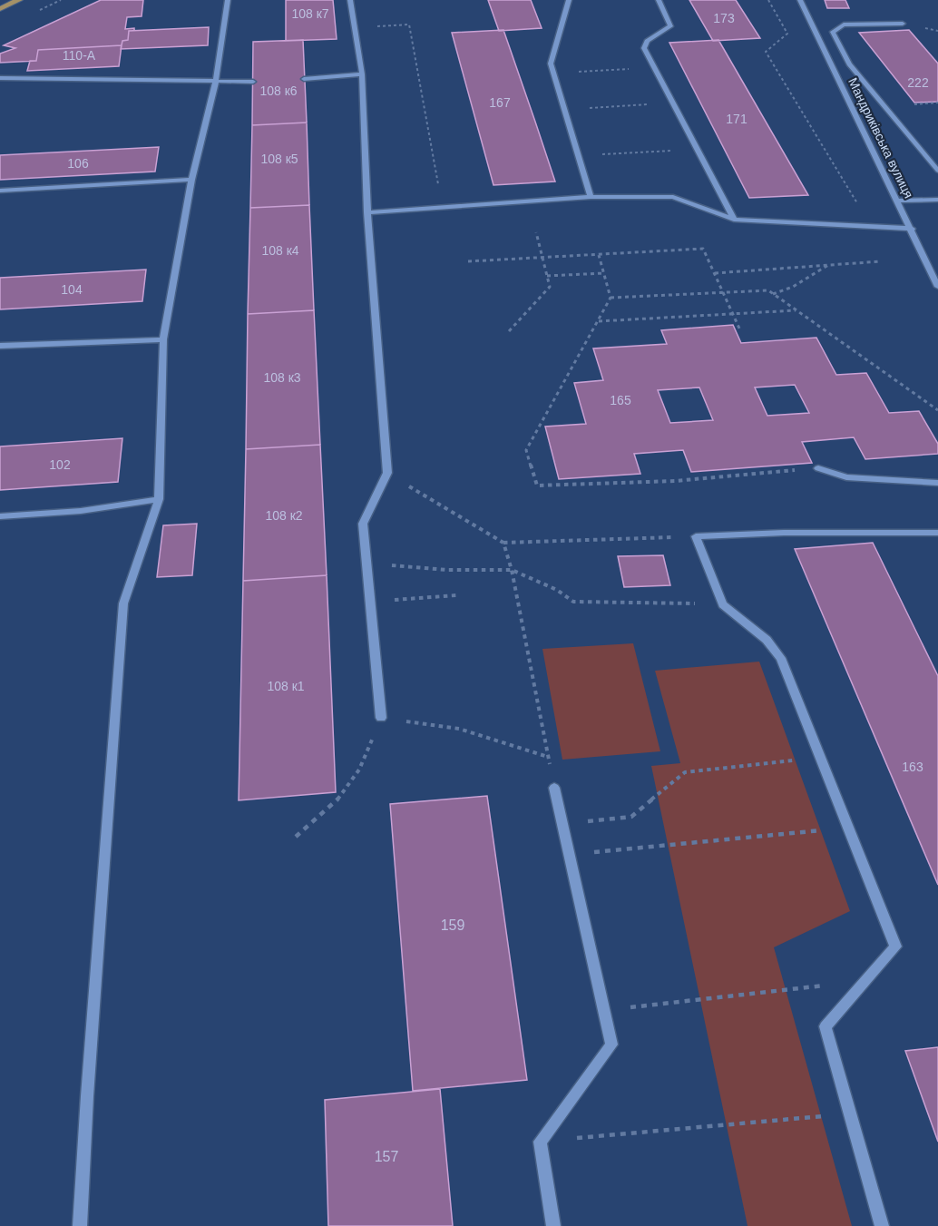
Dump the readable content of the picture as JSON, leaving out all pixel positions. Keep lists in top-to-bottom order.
{
  "streets": {
    "street": ["Мандриківська вулиця"]
  },
  "house_numbers": [
    "108 к7",
    "173",
    "110-А",
    "222",
    "108 к6",
    "167",
    "171",
    "108 к5",
    "106",
    "108 к4",
    "104",
    "108 к3",
    "165",
    "102",
    "108 к2",
    "108 к1",
    "163",
    "159",
    "157"
  ]
}
